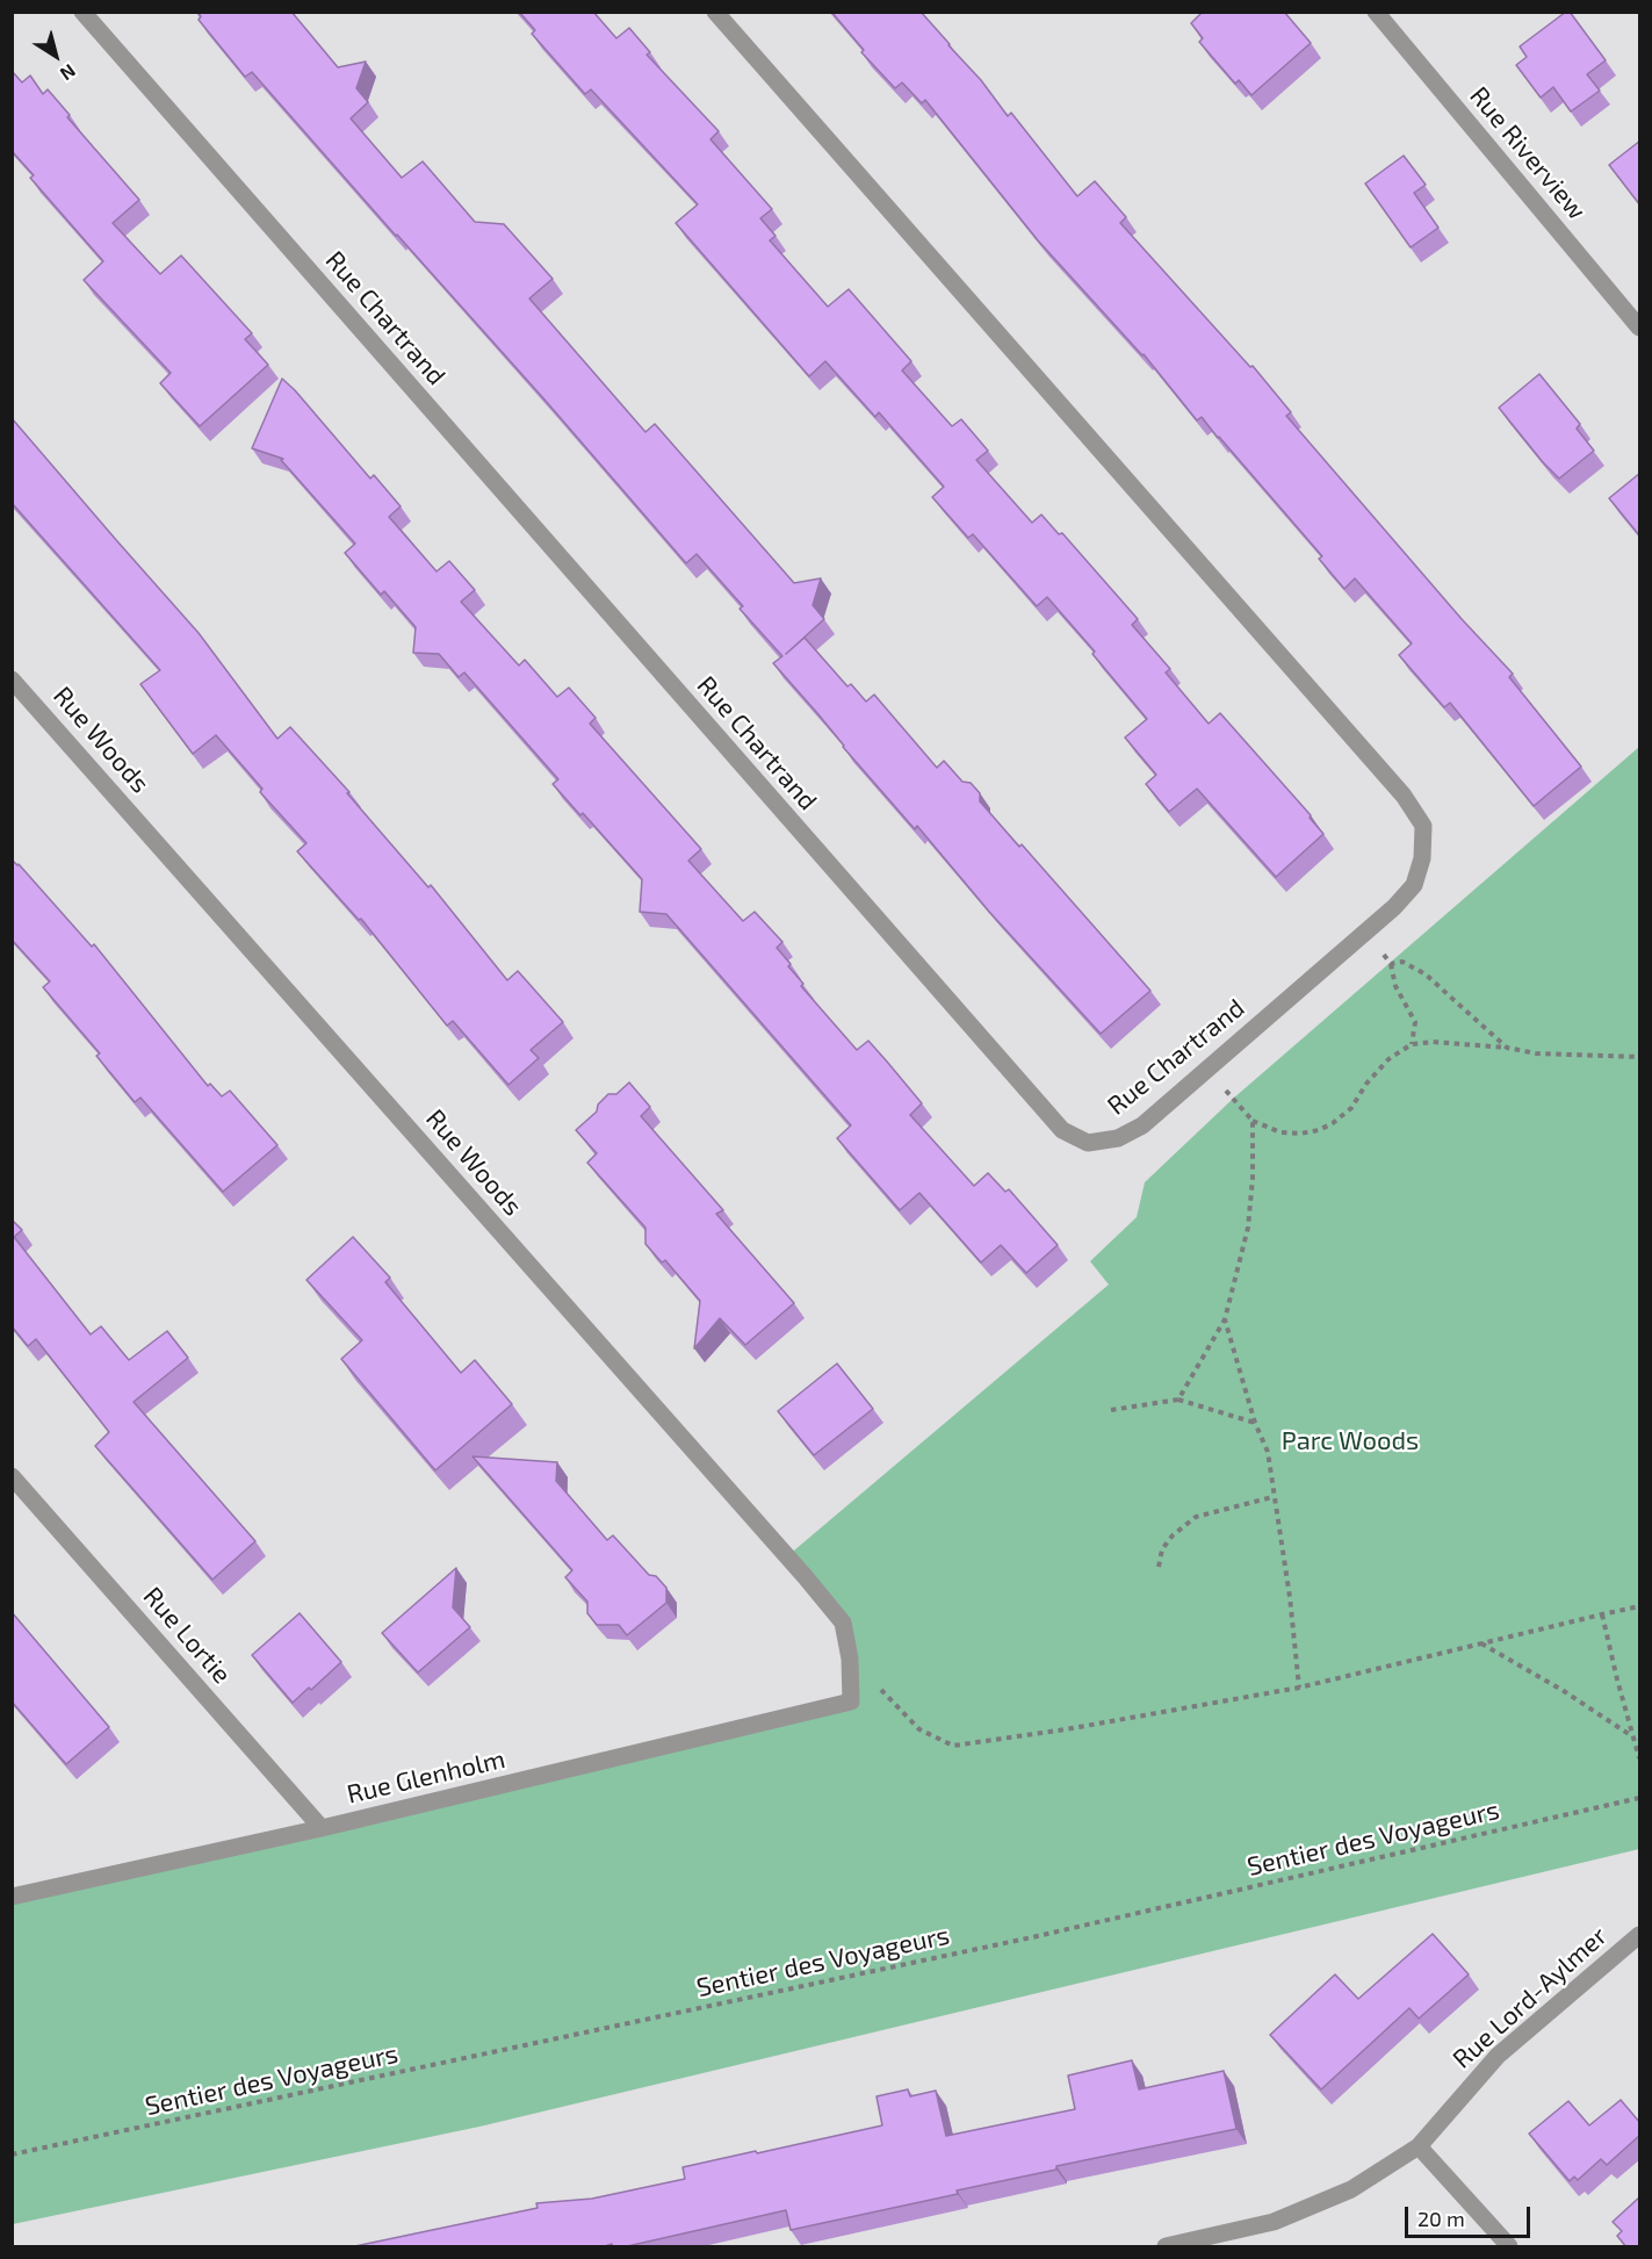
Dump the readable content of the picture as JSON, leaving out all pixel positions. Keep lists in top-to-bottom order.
{
  "streets": {
    "street": [
      "Rue Riverview",
      "Rue Chartrand",
      "Rue Woods",
      "Rue Lortie",
      "Rue Glenholm",
      "Rue Lord-Aylmer"
    ],
    "path": ["Sentier des Voyageurs"]
  },
  "crossings": [
    ["Rue Woods", "Rue Glenholm"],
    ["Rue Lortie", "Rue Glenholm"]
  ],
  "parks": ["Parc Woods"],
  "scale_bar": "20 m",
  "north": "bottom right"
}
